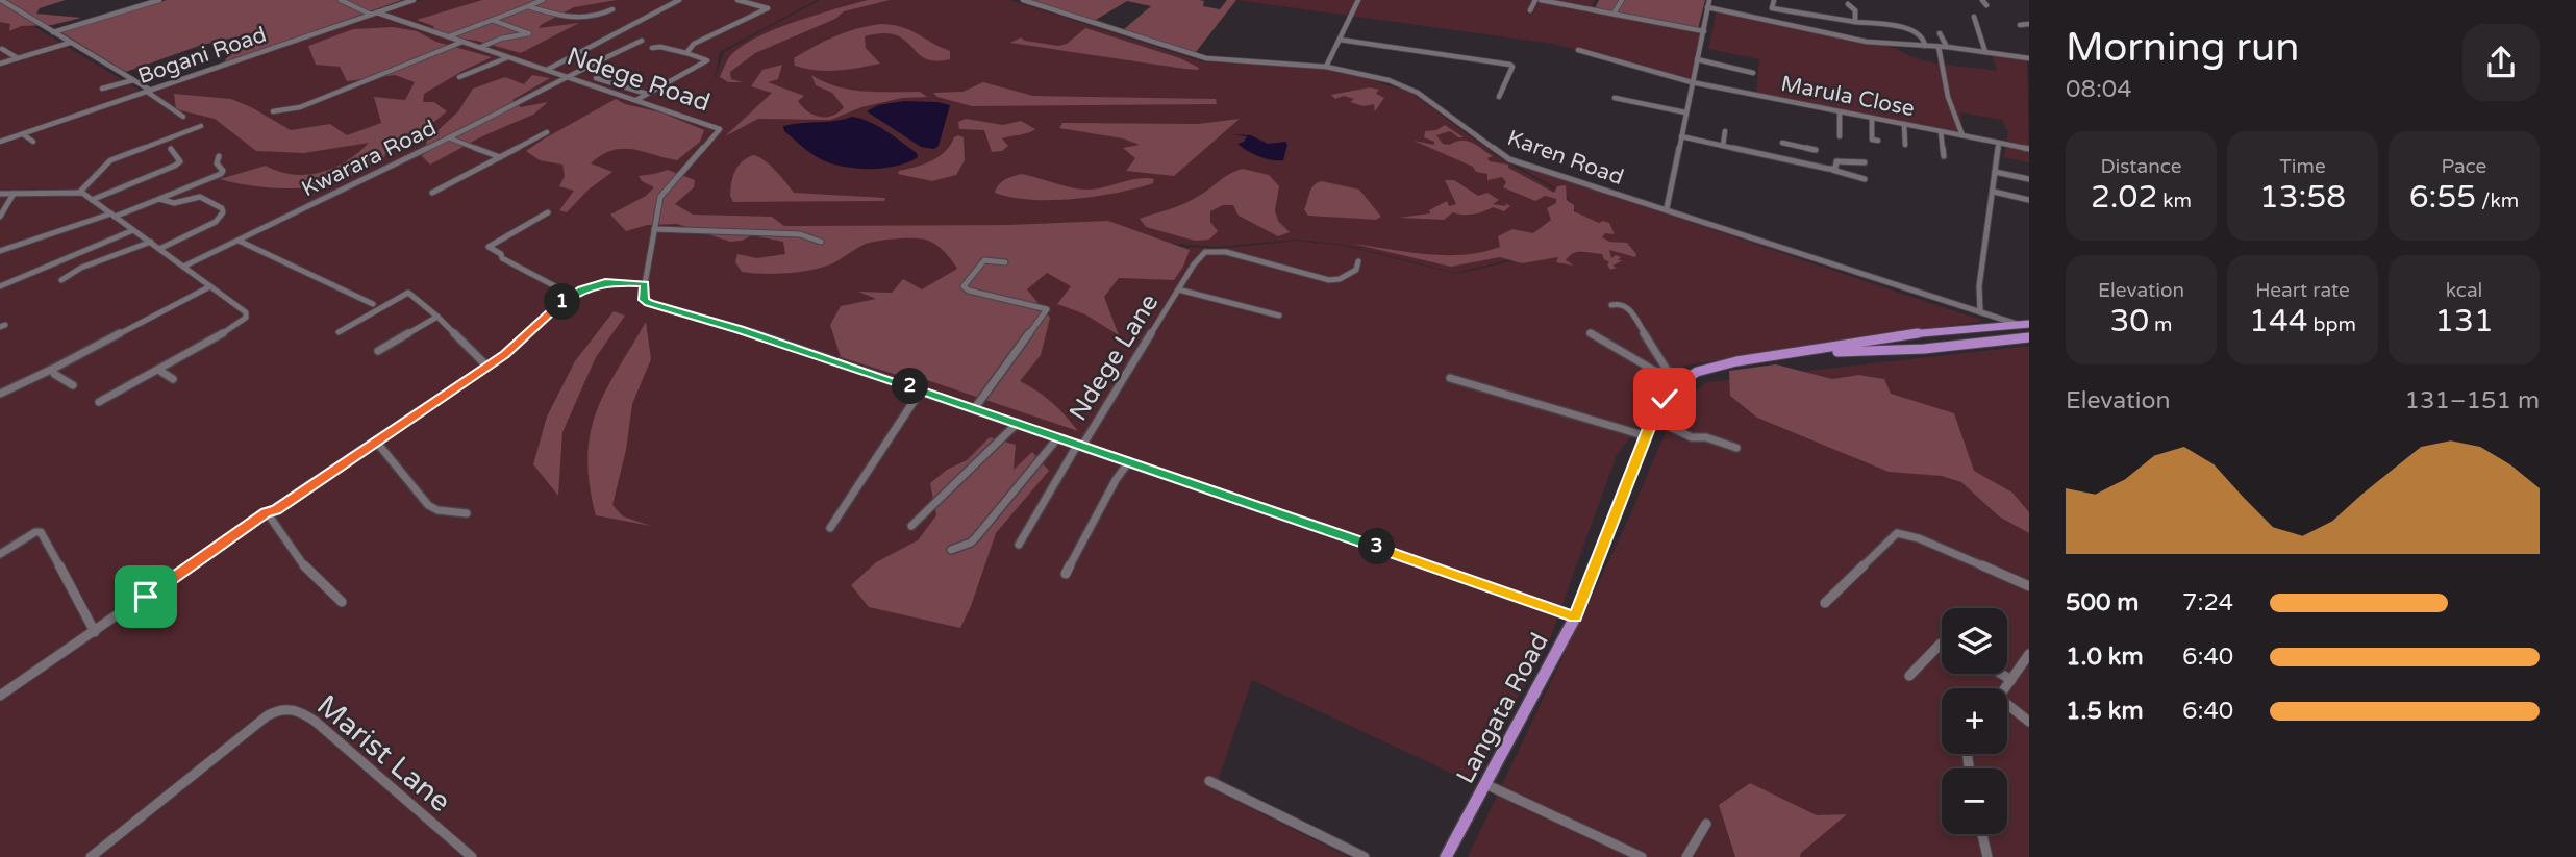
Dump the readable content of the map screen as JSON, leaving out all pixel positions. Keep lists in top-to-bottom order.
{
  "streets": {
    "main road": ["Langata Road"],
    "street": [
      "Bogani Road",
      "Ndege Road",
      "Marula Close",
      "Karen Road",
      "Kwarara Road",
      "Ndege Lane",
      "Marist Lane"
    ]
  },
  "crossings": [
    ["Bogani Road", "Ndege Road"],
    ["Ndege Road", "Kwarara Road"],
    ["Karen Road", "Langata Road"]
  ],
  "page": {
    "heading": ["Morning run", "08:04"],
    "stats": [
      ["Distance", "2.02 km"],
      ["Time", "13:58"],
      ["Pace", "6:55 /km"],
      ["Elevation", "30 m"],
      ["Heart rate", "144 bpm"],
      ["kcal", "131"]
    ],
    "pins": ["1", "2", "3"],
    "chart": ["Elevation", "131–151 m"],
    "list": [
      {
        "name": "500 m",
        "note": "7:24"
      },
      {
        "name": "1.0 km",
        "note": "6:40"
      },
      {
        "name": "1.5 km",
        "note": "6:40"
      }
    ],
    "map_buttons": ["+", "−"]
  }
}
